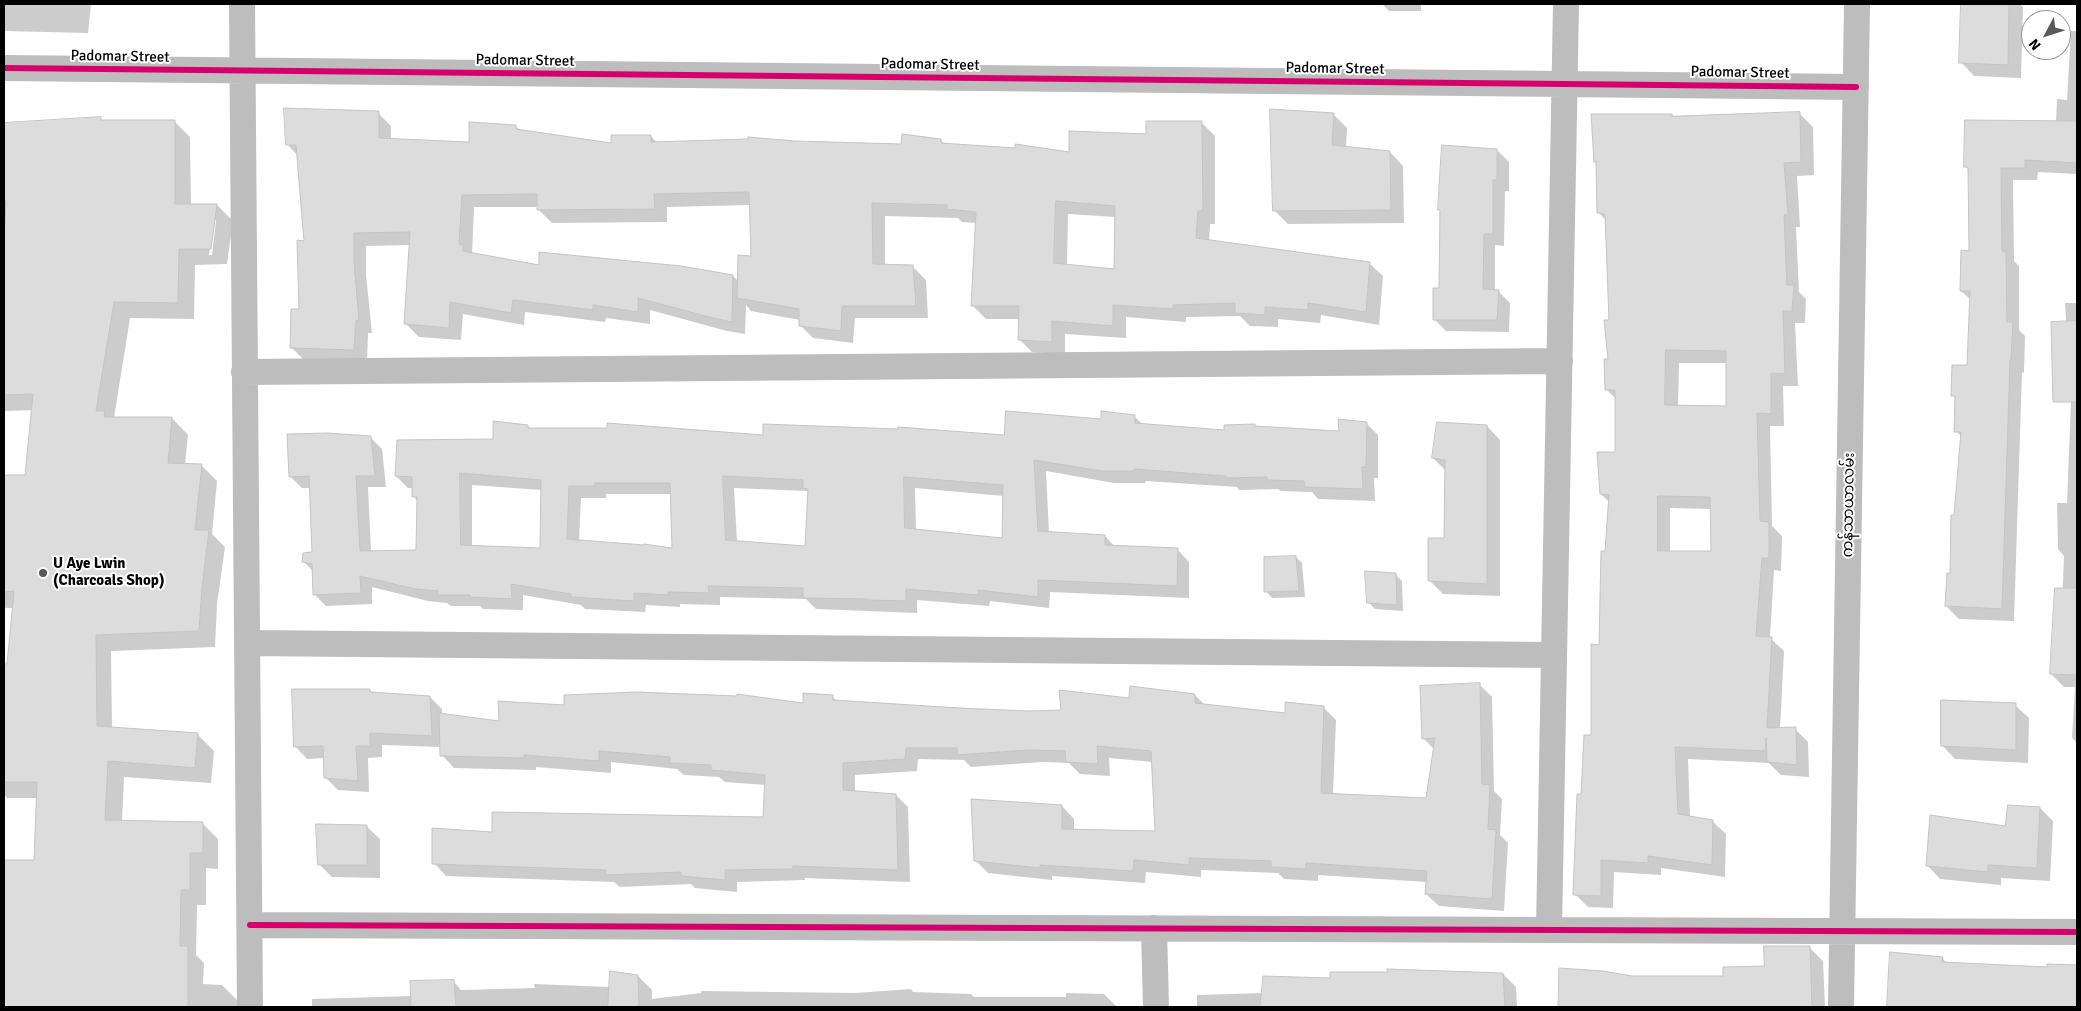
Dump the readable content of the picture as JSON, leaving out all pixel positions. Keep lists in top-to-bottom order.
{
  "streets": {
    "street": ["Padomar Street", "ကန်သာယာလမ်း"]
  },
  "crossings": [
    ["Padomar Street", "ကန်သာယာလမ်း"]
  ],
  "places": ["U Aye Lwin (Charcoals Shop)"],
  "north": "bottom left"
}
